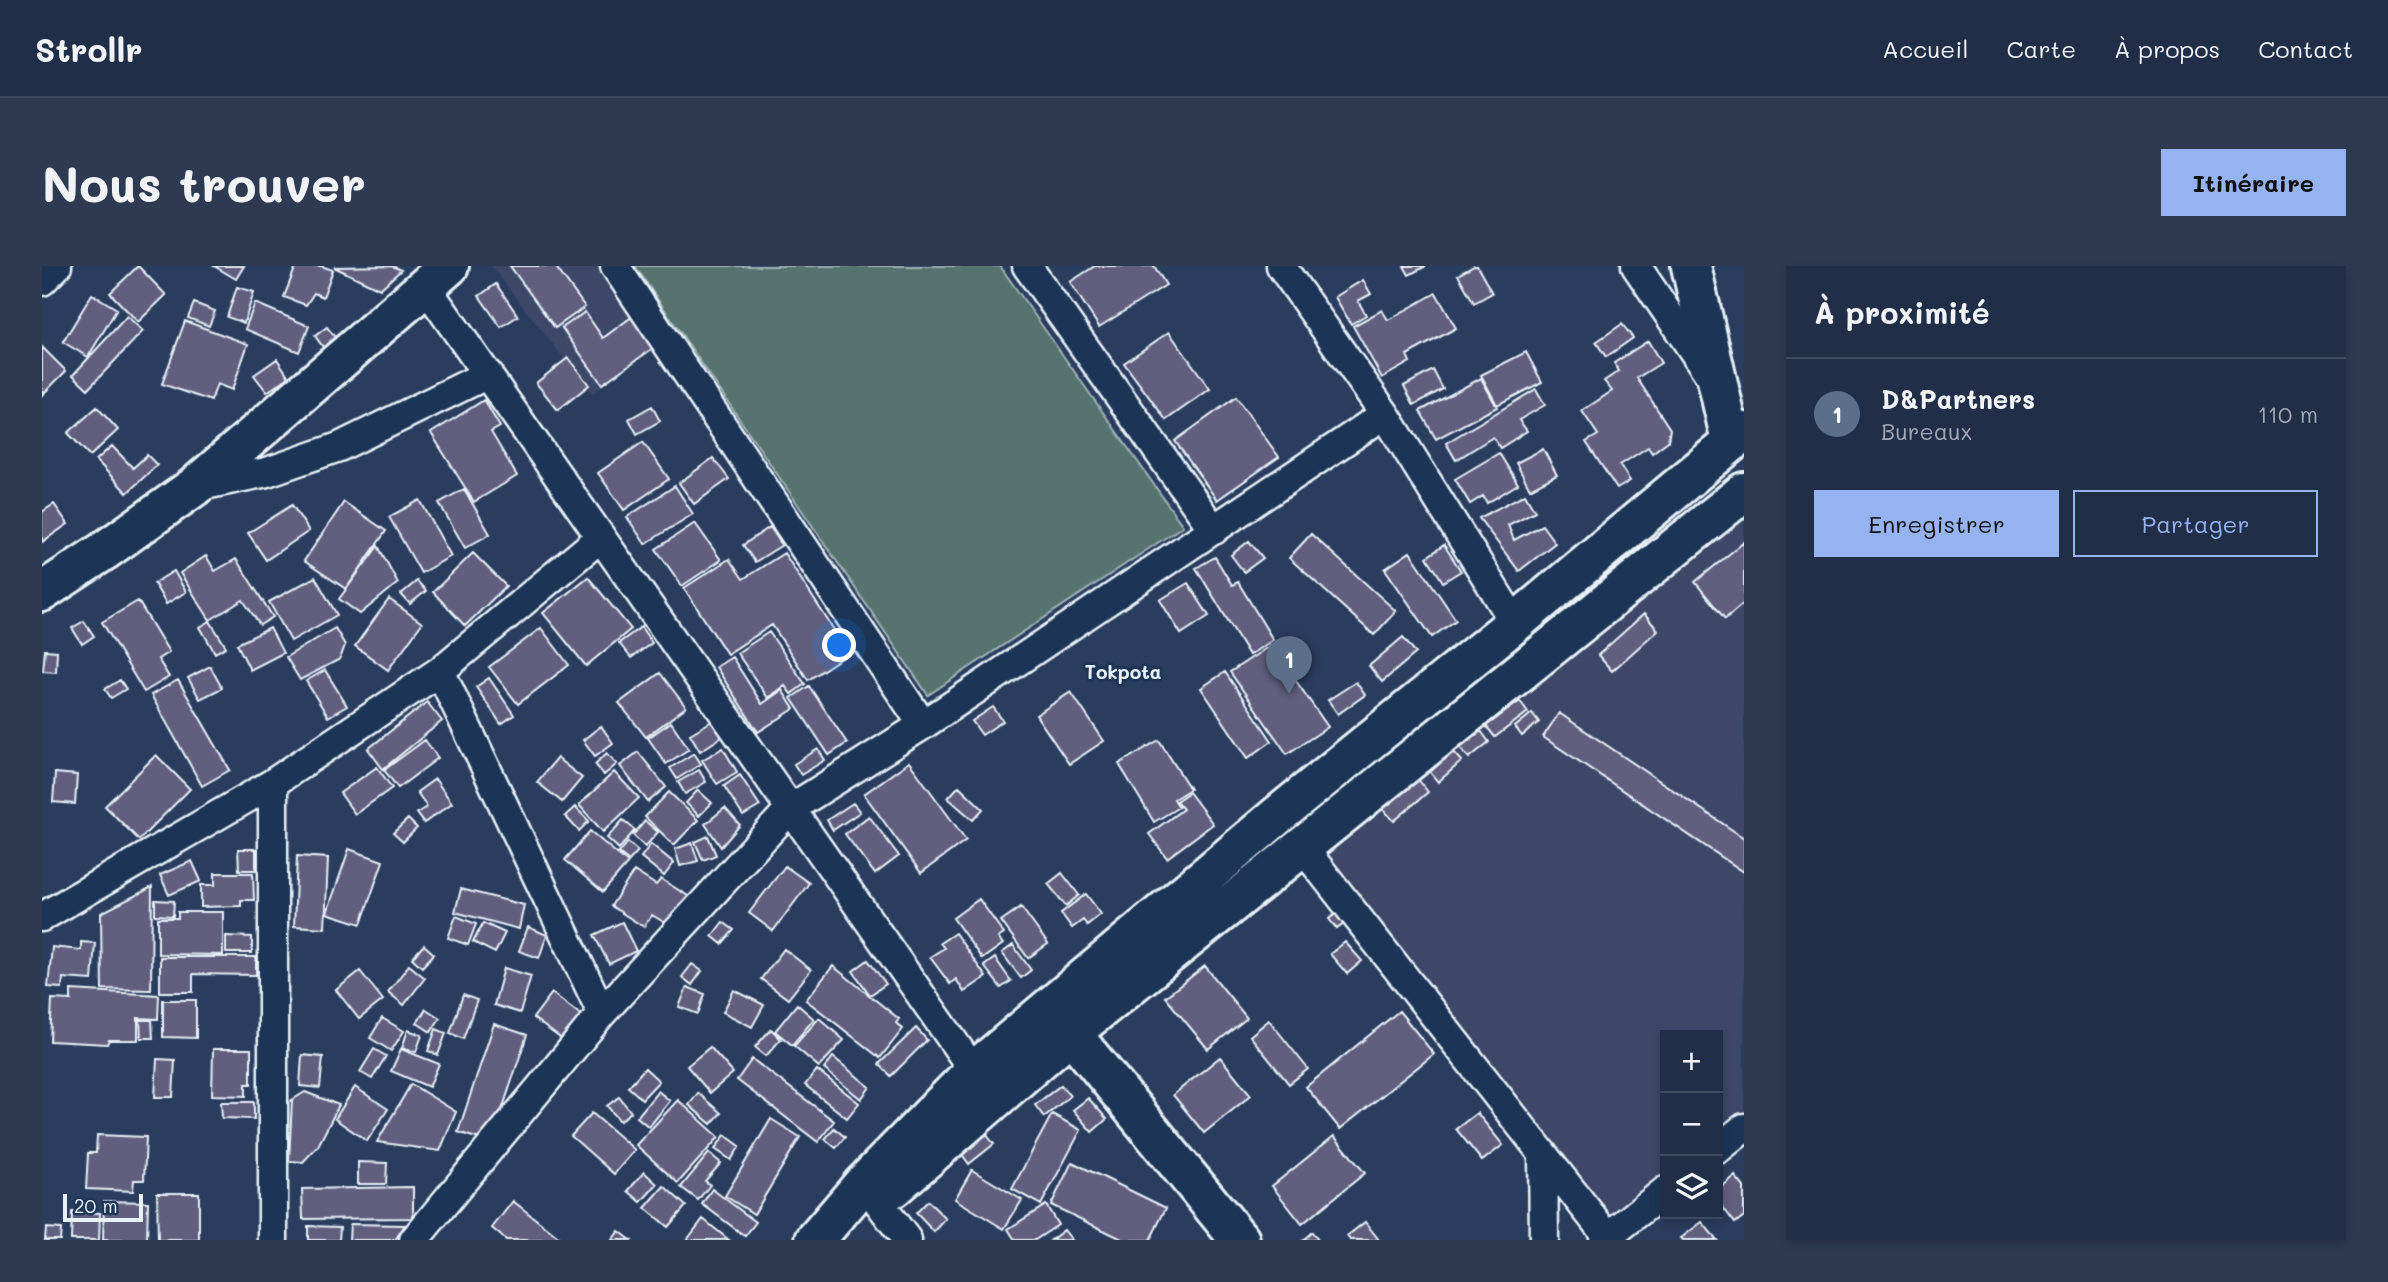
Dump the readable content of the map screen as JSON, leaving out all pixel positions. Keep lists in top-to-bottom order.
{
  "districts": ["Tokpota"],
  "scale_bar": "20 m",
  "page": {
    "header": "Strollr",
    "nav": [
      "Accueil",
      "Carte",
      "À propos",
      "Contact"
    ],
    "buttons": [
      "Itinéraire",
      ["Enregistrer", "Partager"]
    ],
    "title": "Nous trouver",
    "heading": "À proximité",
    "list": [
      {
        "mark": "1",
        "name": "D&Partners",
        "note": "Bureaux",
        "value": "110 m"
      }
    ],
    "pins": "1",
    "map_buttons": ["+", "−"],
    "scale": "20 m"
  }
}
